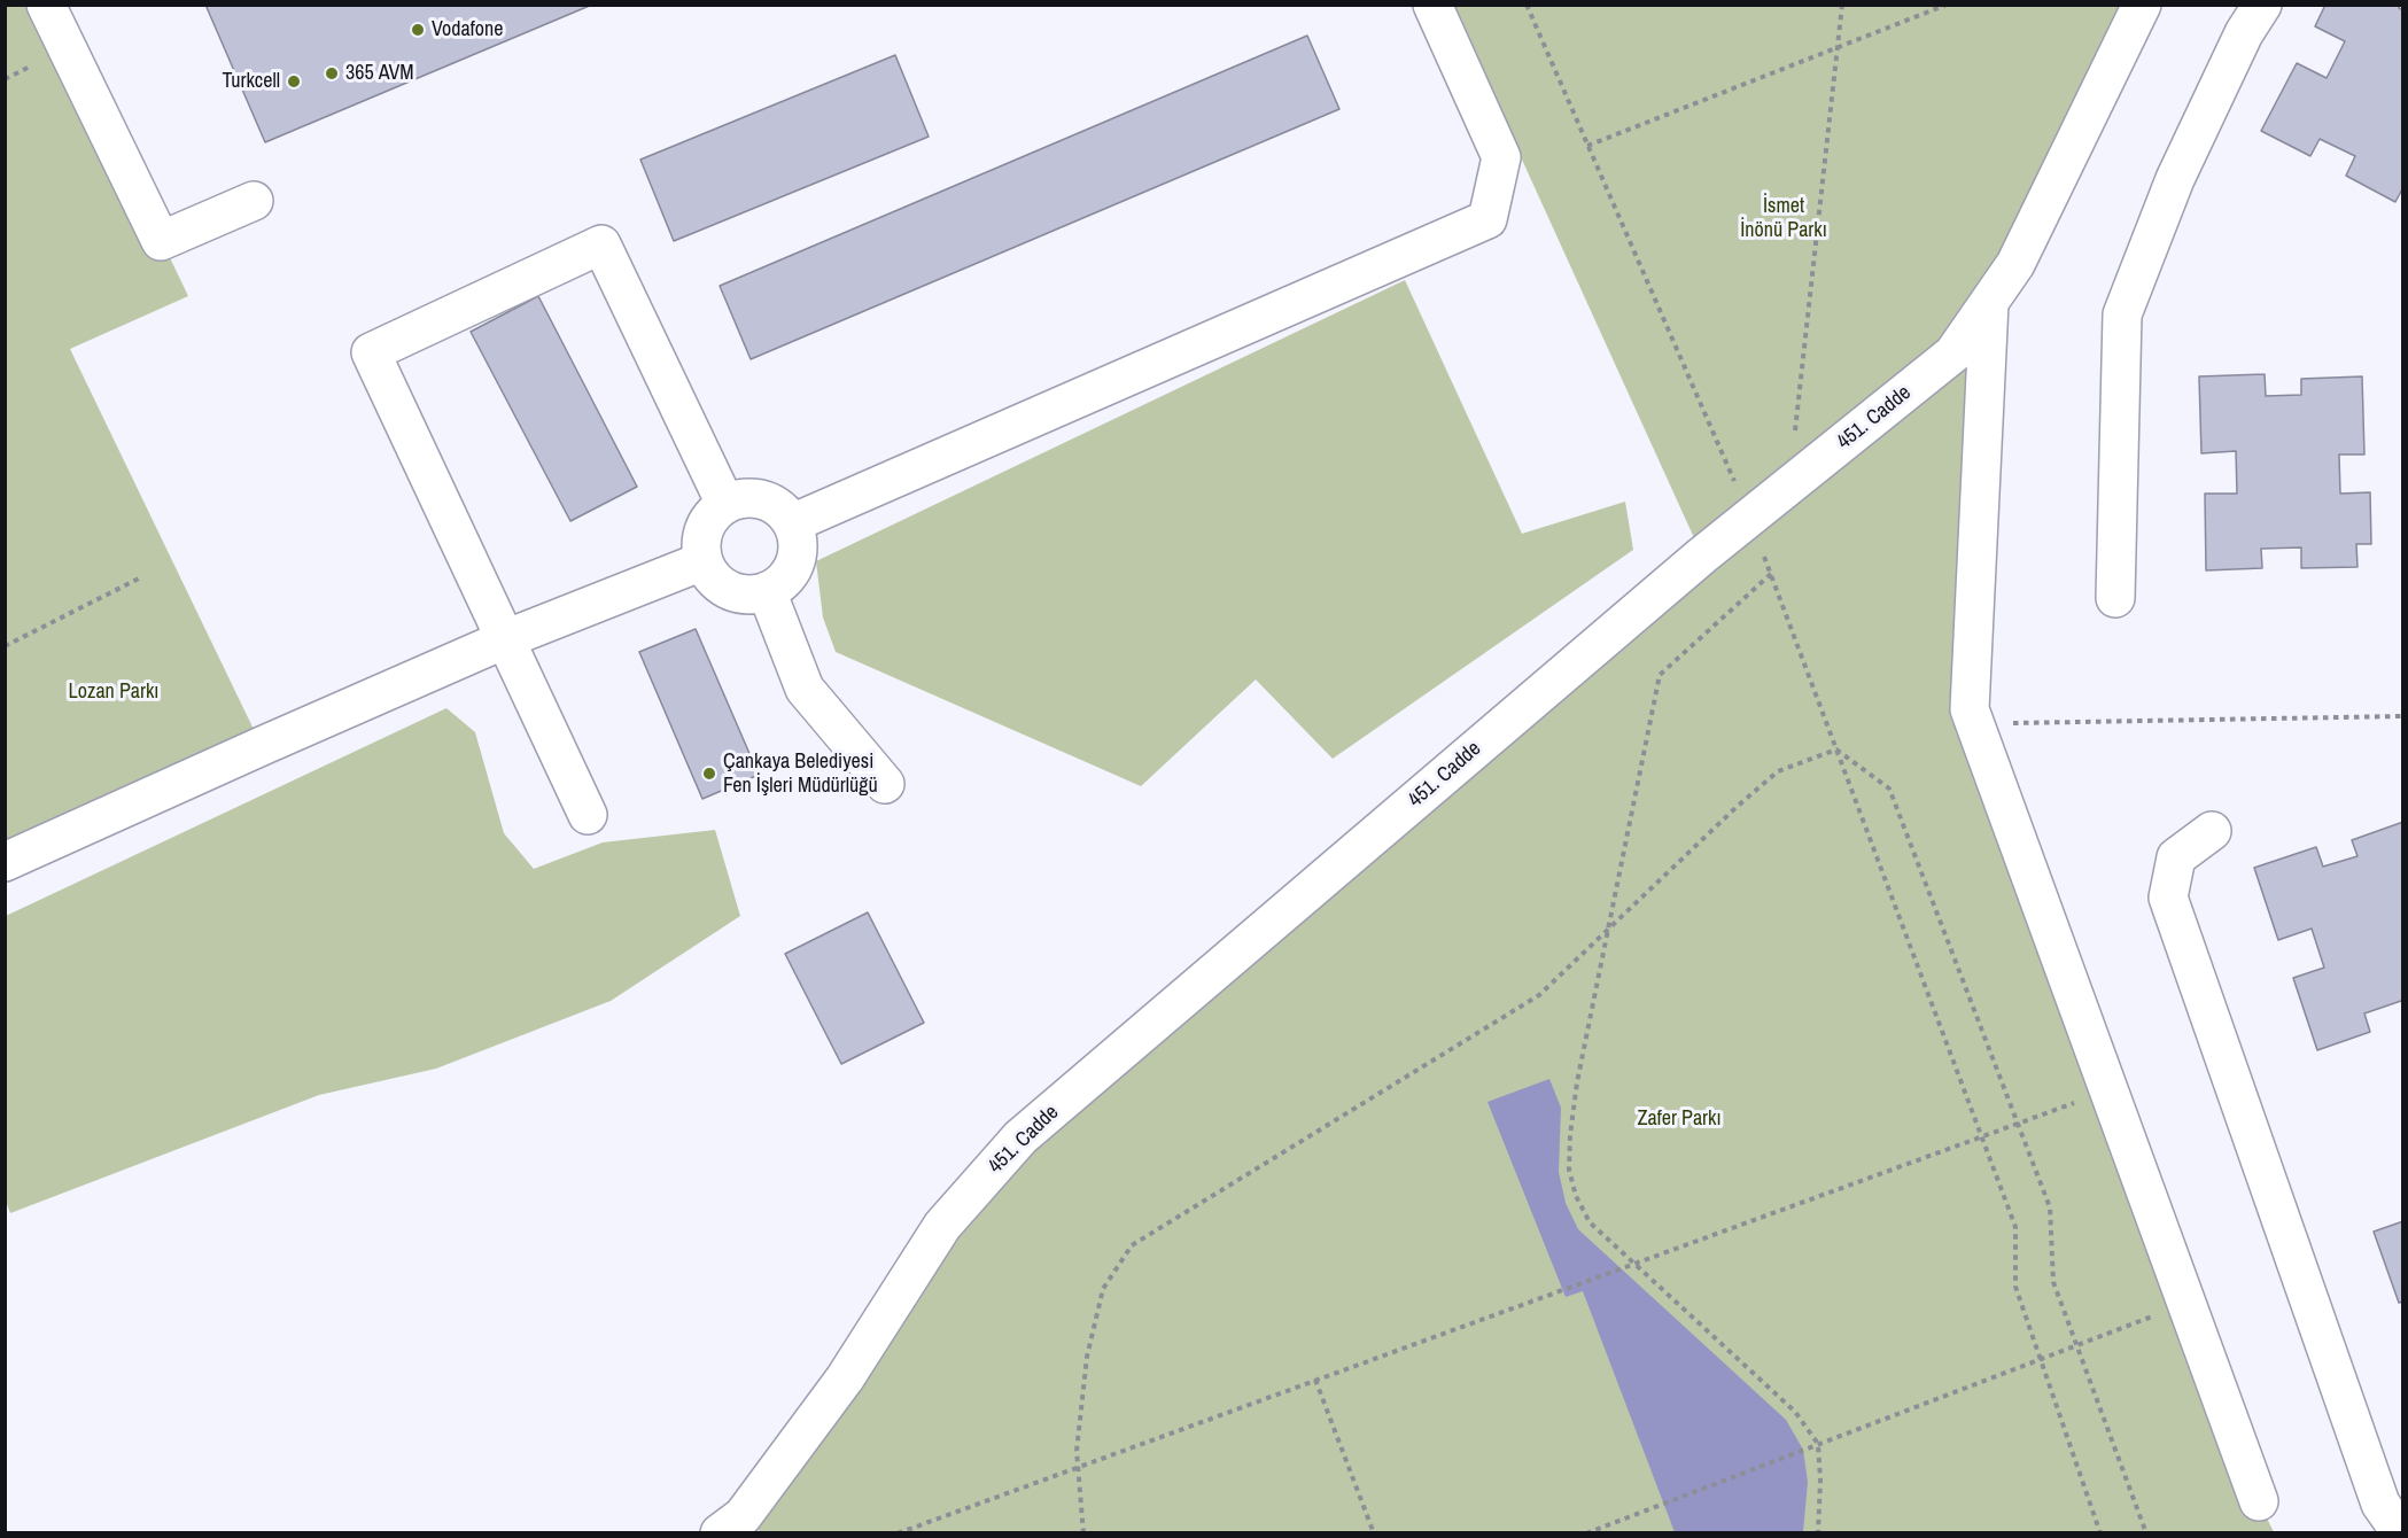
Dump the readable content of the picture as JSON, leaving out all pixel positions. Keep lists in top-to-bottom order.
{
  "streets": {
    "street": ["451. Cadde"]
  },
  "parks": ["İsmet İnönü Parkı", "Lozan Parkı", "Zafer Parkı"],
  "places": [
    "Vodafone",
    "365 AVM",
    "Turkcell",
    "Çankaya Belediyesi Fen İşleri Müdürlüğü"
  ]
}
